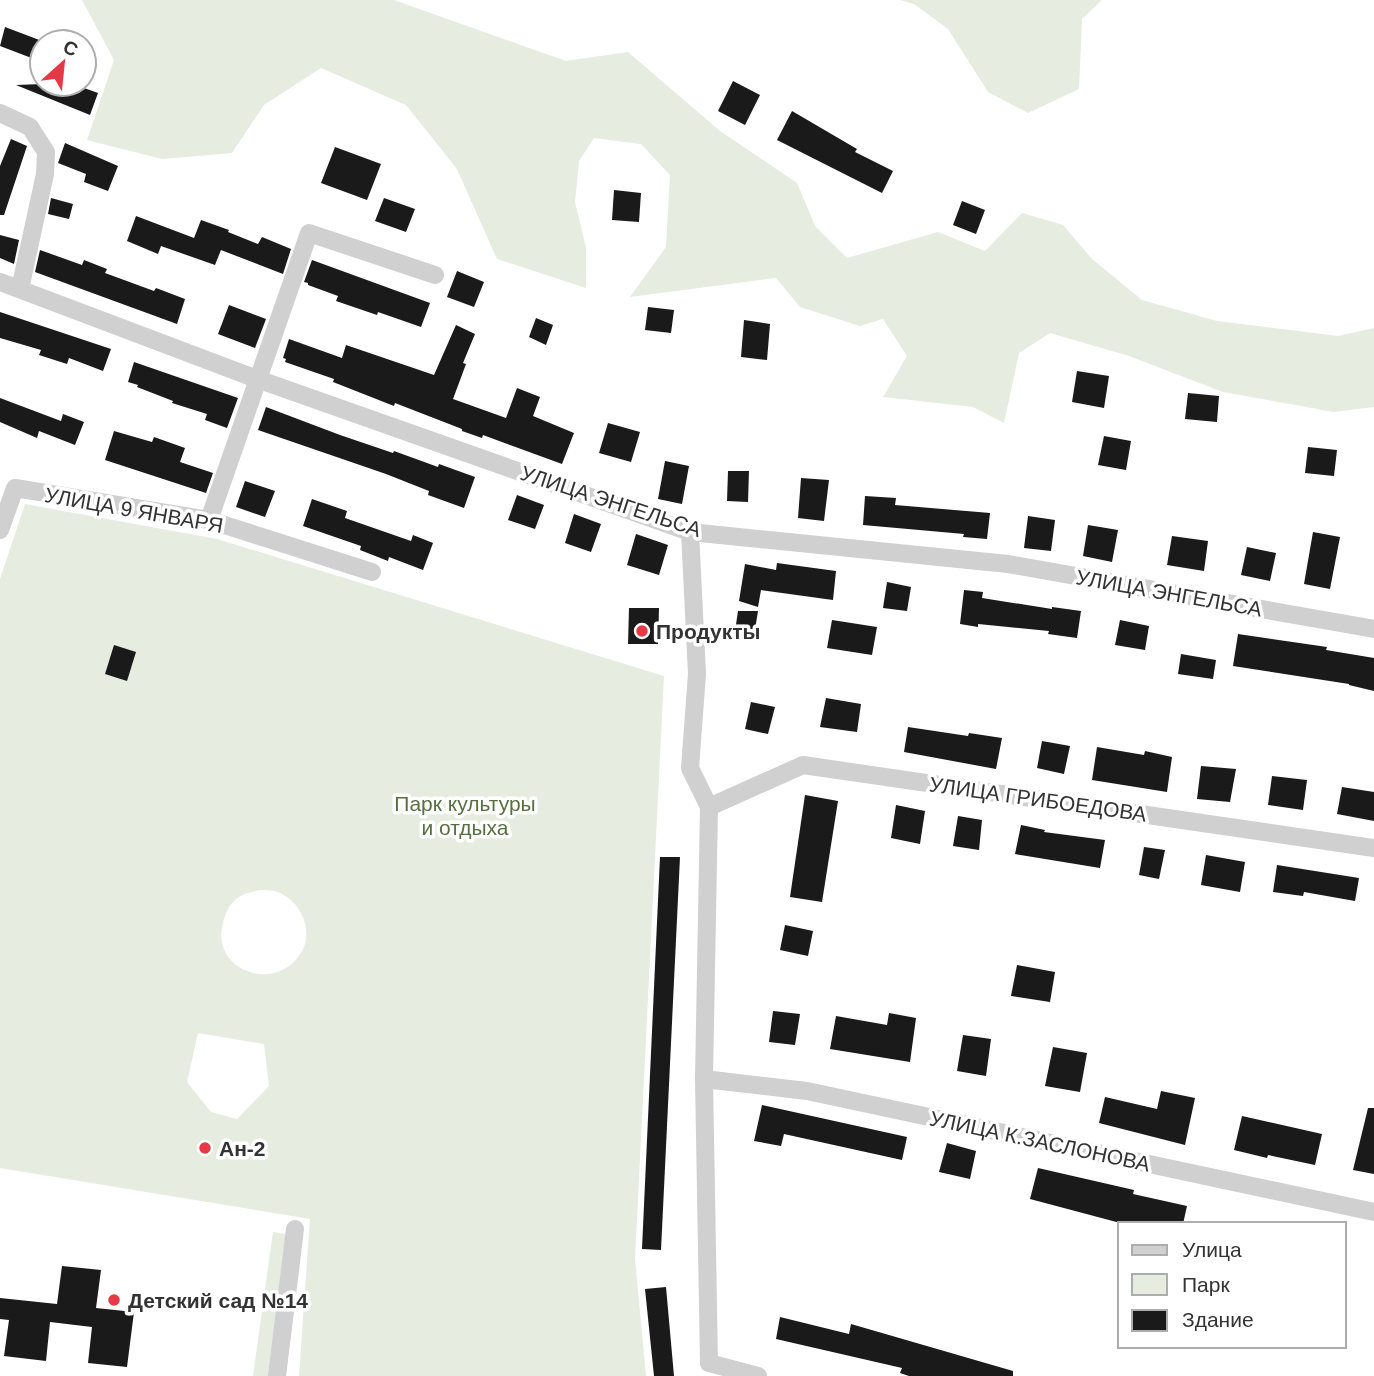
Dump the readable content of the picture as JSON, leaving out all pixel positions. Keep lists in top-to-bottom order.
{
  "streets": {
    "street": [
      "УЛИЦА ЭНГЕЛЬСА",
      "УЛИЦА 9 ЯНВАРЯ",
      "УЛИЦА ГРИБОЕДОВА",
      "УЛИЦА К.ЗАСЛОНОВА"
    ]
  },
  "parks": ["Парк культуры и отдыха"],
  "places": ["Продукты", "Ан-2", "Детский сад №14"],
  "legend": ["Улица", "Парк", "Здание"],
  "north": "top right"
}
